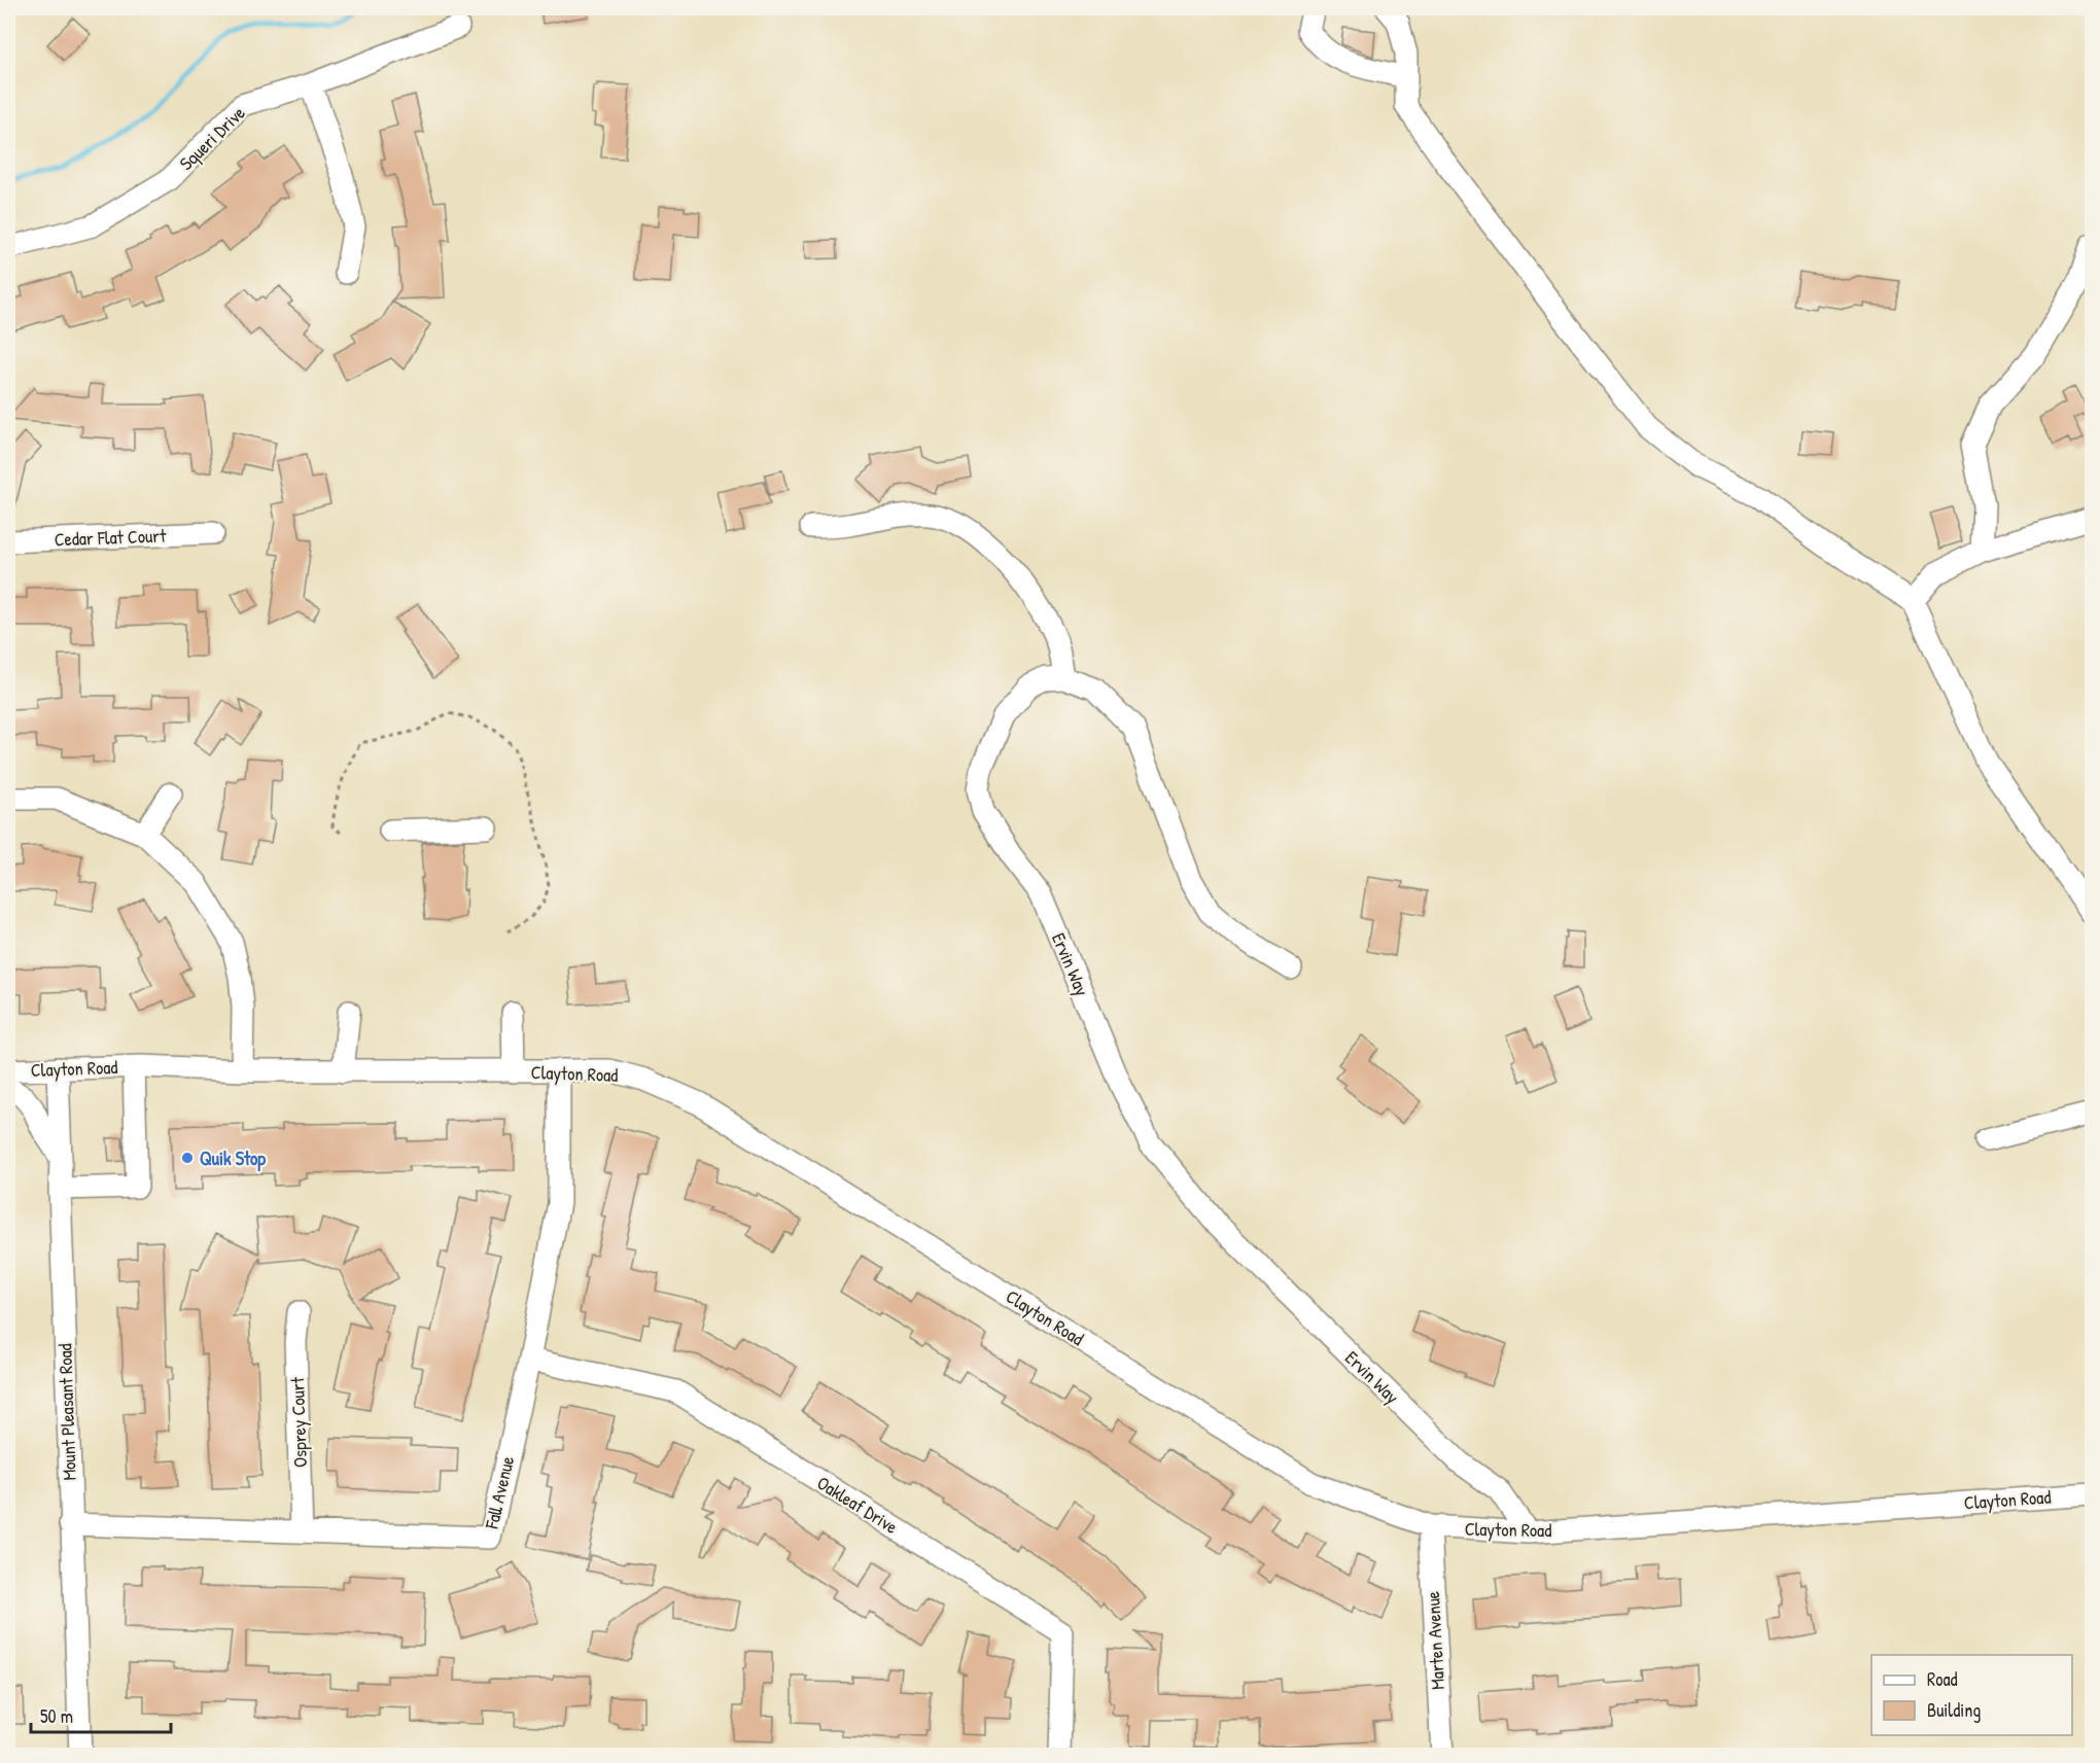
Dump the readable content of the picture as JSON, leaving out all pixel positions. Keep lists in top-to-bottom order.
{
  "streets": {
    "street": [
      "Squeri Drive",
      "Cedar Flat Court",
      "Ervin Way",
      "Clayton Road",
      "Mount Pleasant Road",
      "Osprey Court",
      "Fall Avenue",
      "Oakleaf Drive",
      "Marten Avenue"
    ]
  },
  "crossings": [
    ["Ervin Way", "Clayton Road"],
    ["Clayton Road", "Mount Pleasant Road"],
    ["Clayton Road", "Fall Avenue"],
    ["Clayton Road", "Marten Avenue"],
    ["Mount Pleasant Road", "Fall Avenue"],
    ["Osprey Court", "Fall Avenue"],
    ["Fall Avenue", "Oakleaf Drive"]
  ],
  "places": ["Quik Stop"],
  "legend": ["Road", "Building"],
  "scale_bar": "50 m"
}
